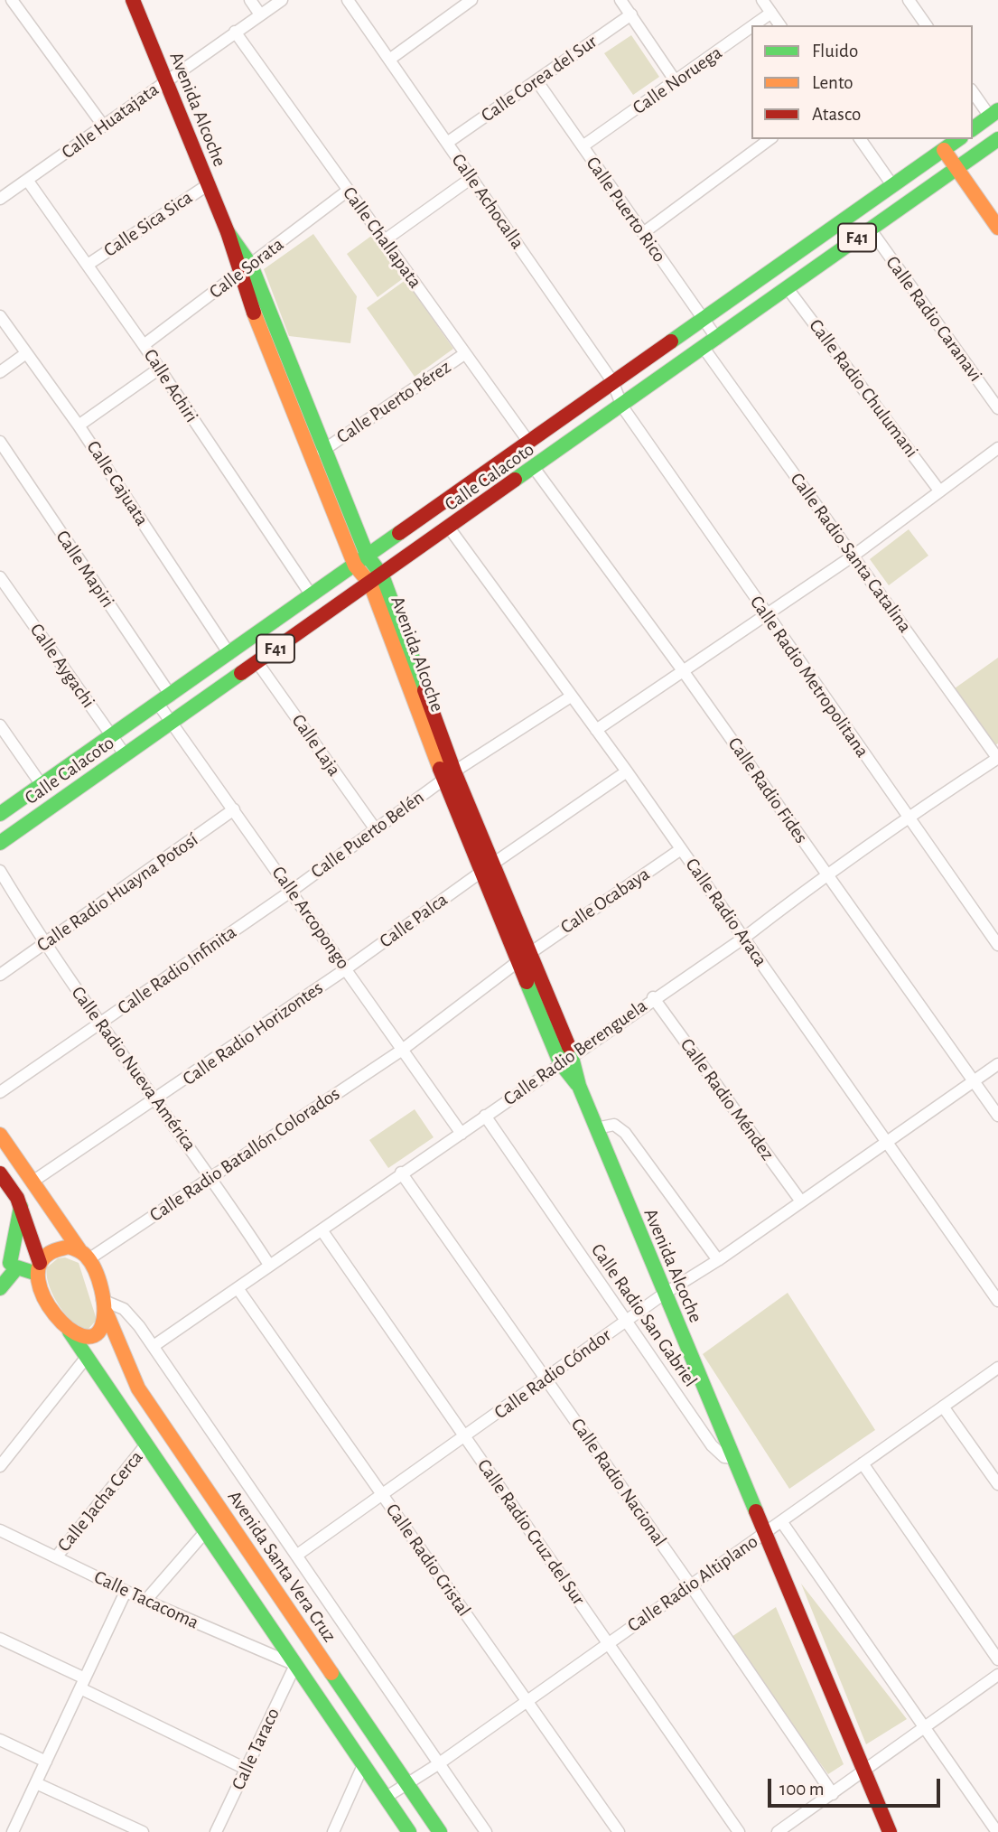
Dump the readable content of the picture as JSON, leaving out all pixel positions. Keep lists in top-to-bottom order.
{
  "streets": {
    "street": [
      "Calle Corea del Sur",
      "Calle Noruega",
      "Avenida Alcoche",
      "Calle Huatajata",
      "Calle Achocalla",
      "Calle Puerto Rico",
      "Calle Sica Sica",
      "Calle Challapata",
      "F41",
      "Calle Sorata",
      "Calle Radio Caranavi",
      "Calle Achiri",
      "Calle Radio Chulumani",
      "Calle Puerto Pérez",
      "Calle Calacoto",
      "Calle Cajuata",
      "Calle Radio Santa Catalina",
      "Calle Mapiri",
      "Calle Aygachi",
      "Calle Radio Metropolitana",
      "Calle Laja",
      "Calle Radio Fides",
      "Calle Puerto Belén",
      "Calle Radio Huayna Potosí",
      "Calle Ocabaya",
      "Calle Radio Araca",
      "Calle Arcopongo",
      "Calle Palca",
      "Calle Radio Infinita",
      "Calle Radio Horizontes",
      "Calle Radio Berenguela",
      "Calle Radio Nueva América",
      "Calle Radio Méndez",
      "Calle Radio Batallón Colorados",
      "Calle Radio San Gabriel",
      "Calle Radio Cóndor",
      "Calle Radio Nacional",
      "Calle Jacha Cerca",
      "Calle Radio Cruz del Sur",
      "Calle Radio Cristal",
      "Avenida Santa Vera Cruz",
      "Calle Radio Altiplano",
      "Calle Tacacoma",
      "Calle Taraco"
    ]
  },
  "crossings": [
    ["Calle Corea del Sur", "Calle Achocalla"],
    ["Calle Corea del Sur", "Calle Puerto Rico"],
    ["Calle Noruega", "Calle Puerto Rico"],
    ["Avenida Alcoche", "Calle Huatajata"],
    ["Avenida Alcoche", "Calle Sica Sica"],
    ["Avenida Alcoche", "Calle Sorata"],
    ["Avenida Alcoche", "Calle Puerto Pérez"],
    ["Avenida Alcoche", "Calle Calacoto"],
    ["Avenida Alcoche", "Calle Puerto Belén"],
    ["Avenida Alcoche", "Calle Ocabaya"],
    ["Avenida Alcoche", "Calle Palca"],
    ["Avenida Alcoche", "Calle Radio Berenguela"],
    ["Avenida Alcoche", "Calle Radio San Gabriel"],
    ["Avenida Alcoche", "Calle Radio Cóndor"],
    ["Calle Huatajata", "Calle Challapata"],
    ["Calle Huatajata", "Calle Achiri"],
    ["Calle Achocalla", "Calle Calacoto"],
    ["Calle Achocalla", "Calle Radio Metropolitana"],
    ["Calle Puerto Rico", "Calle Calacoto"],
    ["Calle Sica Sica", "Calle Achiri"],
    ["Calle Challapata", "Calle Sorata"],
    ["Calle Challapata", "Calle Puerto Pérez"],
    ["Calle Challapata", "Calle Calacoto"],
    ["Calle Sorata", "Calle Achiri"],
    ["Calle Radio Caranavi", "Calle Calacoto"],
    ["Calle Achiri", "Calle Calacoto"],
    ["Calle Radio Chulumani", "Calle Calacoto"],
    ["Calle Calacoto", "Calle Cajuata"],
    ["Calle Calacoto", "Calle Radio Santa Catalina"],
    ["Calle Calacoto", "Calle Mapiri"],
    ["Calle Calacoto", "Calle Aygachi"],
    ["Calle Calacoto", "Calle Radio Metropolitana"],
    ["Calle Calacoto", "Calle Laja"],
    ["Calle Calacoto", "Calle Radio Fides"],
    ["Calle Calacoto", "Calle Radio Araca"],
    ["Calle Calacoto", "Calle Arcopongo"],
    ["Calle Radio Santa Catalina", "Calle Radio Berenguela"],
    ["Calle Mapiri", "Calle Arcopongo"],
    ["Calle Radio Metropolitana", "Calle Radio Berenguela"],
    ["Calle Laja", "Calle Puerto Belén"],
    ["Calle Radio Fides", "Calle Radio Berenguela"],
    ["Calle Radio Fides", "Calle Radio Cóndor"],
    ["Calle Puerto Belén", "Calle Radio Araca"],
    ["Calle Puerto Belén", "Calle Arcopongo"],
    ["Calle Puerto Belén", "Calle Radio Infinita"],
    ["Calle Radio Huayna Potosí", "Calle Arcopongo"],
    ["Calle Radio Huayna Potosí", "Calle Radio Nueva América"],
    ["Calle Ocabaya", "Calle Radio Araca"],
    ["Calle Ocabaya", "Calle Arcopongo"],
    ["Calle Ocabaya", "Calle Radio Batallón Colorados"],
    ["Calle Radio Araca", "Calle Palca"],
    ["Calle Radio Araca", "Calle Radio Berenguela"],
    ["Calle Radio Araca", "Calle Radio Cóndor"],
    ["Calle Arcopongo", "Calle Palca"],
    ["Calle Arcopongo", "Calle Radio Infinita"],
    ["Calle Arcopongo", "Calle Radio Horizontes"],
    ["Calle Arcopongo", "Calle Radio Berenguela"],
    ["Calle Arcopongo", "Calle Radio Batallón Colorados"],
    ["Calle Palca", "Calle Radio Horizontes"],
    ["Calle Radio Infinita", "Calle Radio Nueva América"],
    ["Calle Radio Horizontes", "Calle Radio Nueva América"],
    ["Calle Radio Berenguela", "Calle Radio Nueva América"],
    ["Calle Radio Berenguela", "Calle Radio Méndez"],
    ["Calle Radio Berenguela", "Calle Radio San Gabriel"],
    ["Calle Radio Berenguela", "Calle Radio Nacional"],
    ["Calle Radio Berenguela", "Calle Radio Cruz del Sur"],
    ["Calle Radio Berenguela", "Calle Radio Cristal"],
    ["Calle Radio Nueva América", "Calle Radio Batallón Colorados"],
    ["Calle Radio Méndez", "Calle Radio Cóndor"],
    ["Calle Radio Batallón Colorados", "Avenida Santa Vera Cruz"],
    ["Calle Radio San Gabriel", "Calle Radio Cóndor"],
    ["Calle Radio Cóndor", "Calle Radio Nacional"],
    ["Calle Radio Cóndor", "Calle Radio Cruz del Sur"],
    ["Calle Radio Cóndor", "Calle Radio Cristal"],
    ["Calle Radio Nacional", "Calle Radio Altiplano"],
    ["Calle Jacha Cerca", "Calle Tacacoma"],
    ["Calle Radio Cruz del Sur", "Calle Radio Altiplano"],
    ["Calle Radio Cristal", "Calle Radio Altiplano"],
    ["Avenida Santa Vera Cruz", "Calle Radio Altiplano"],
    ["Calle Tacacoma", "Calle Taraco"]
  ],
  "legend": ["Fluido", "Lento", "Atasco"],
  "scale_bar": "100 m"
}
